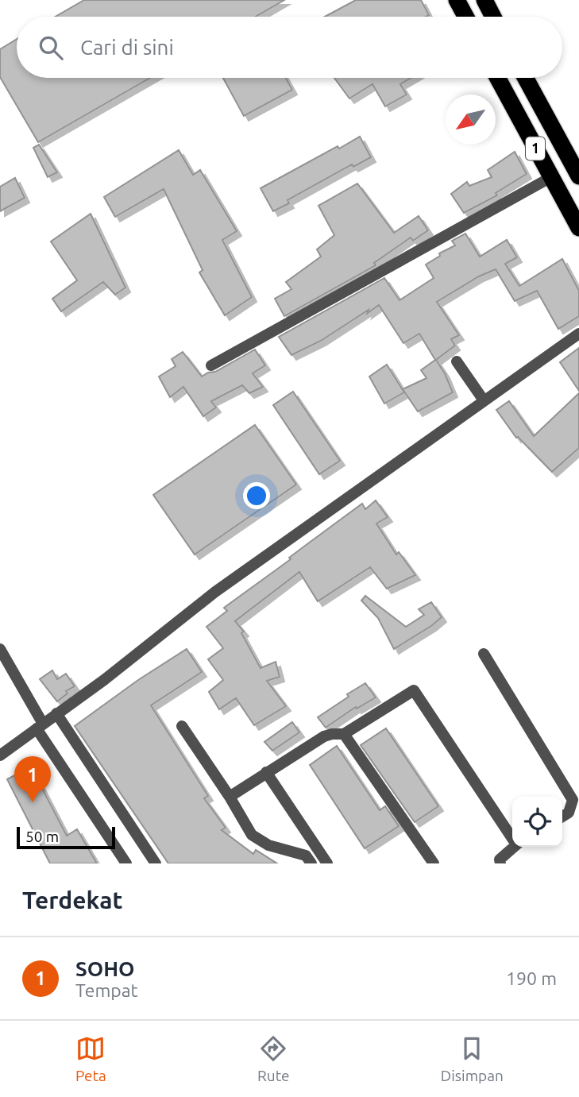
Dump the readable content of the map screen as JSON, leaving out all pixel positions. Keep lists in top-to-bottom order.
{
  "streets": {
    "highway": ["1"]
  },
  "scale_bar": "50 m",
  "north": "bottom left",
  "page": {
    "search": "Cari di sini",
    "pins": "1",
    "scale": "50 m",
    "heading": "Terdekat",
    "list": [
      {
        "mark": "1",
        "name": "SOHO",
        "note": "Tempat",
        "value": "190 m"
      }
    ],
    "nav": ["Peta", "Rute", "Disimpan"]
  }
}
